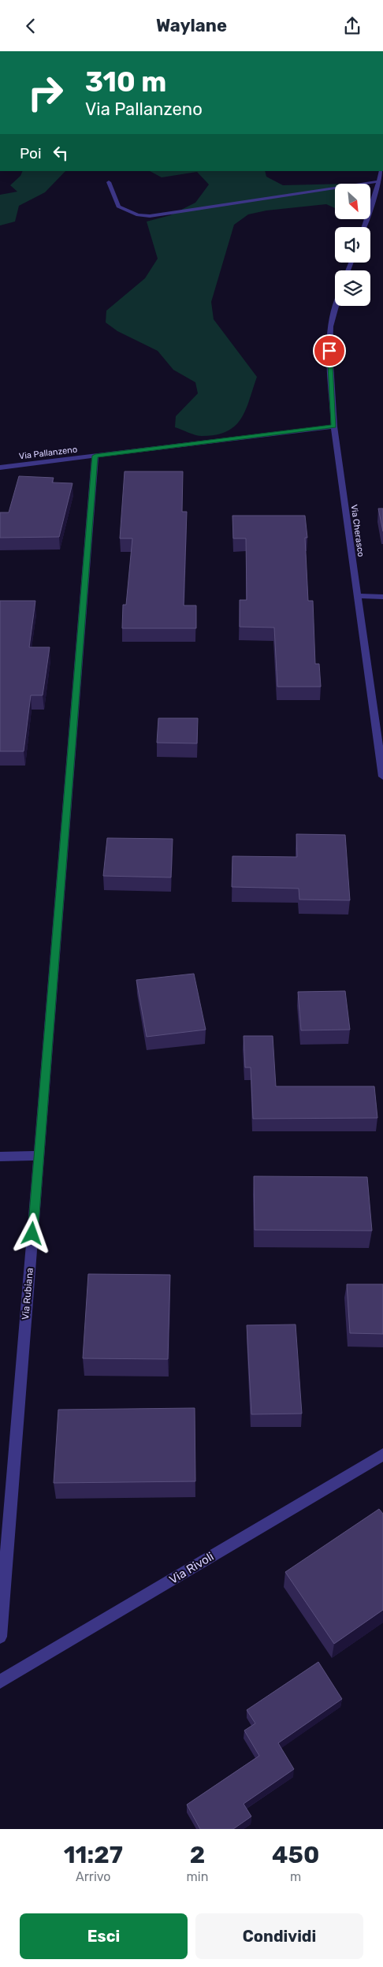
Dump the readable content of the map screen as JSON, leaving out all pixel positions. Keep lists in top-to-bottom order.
{
  "streets": {
    "street": [
      "Via Pallanzeno",
      "Via Cherasco",
      "Via Rubiana",
      "Via Rivoli"
    ]
  },
  "crossings": [
    ["Via Pallanzeno", "Via Cherasco"],
    ["Via Pallanzeno", "Via Rubiana"]
  ],
  "north": "bottom right",
  "page": {
    "header": "Waylane",
    "turn": ["310 m", "Via Pallanzeno"],
    "then": "Poi",
    "eta": [
      "11:27",
      "Arrivo",
      "2",
      "min",
      "450",
      "m"
    ],
    "buttons": ["Esci", "Condividi"]
  }
}
